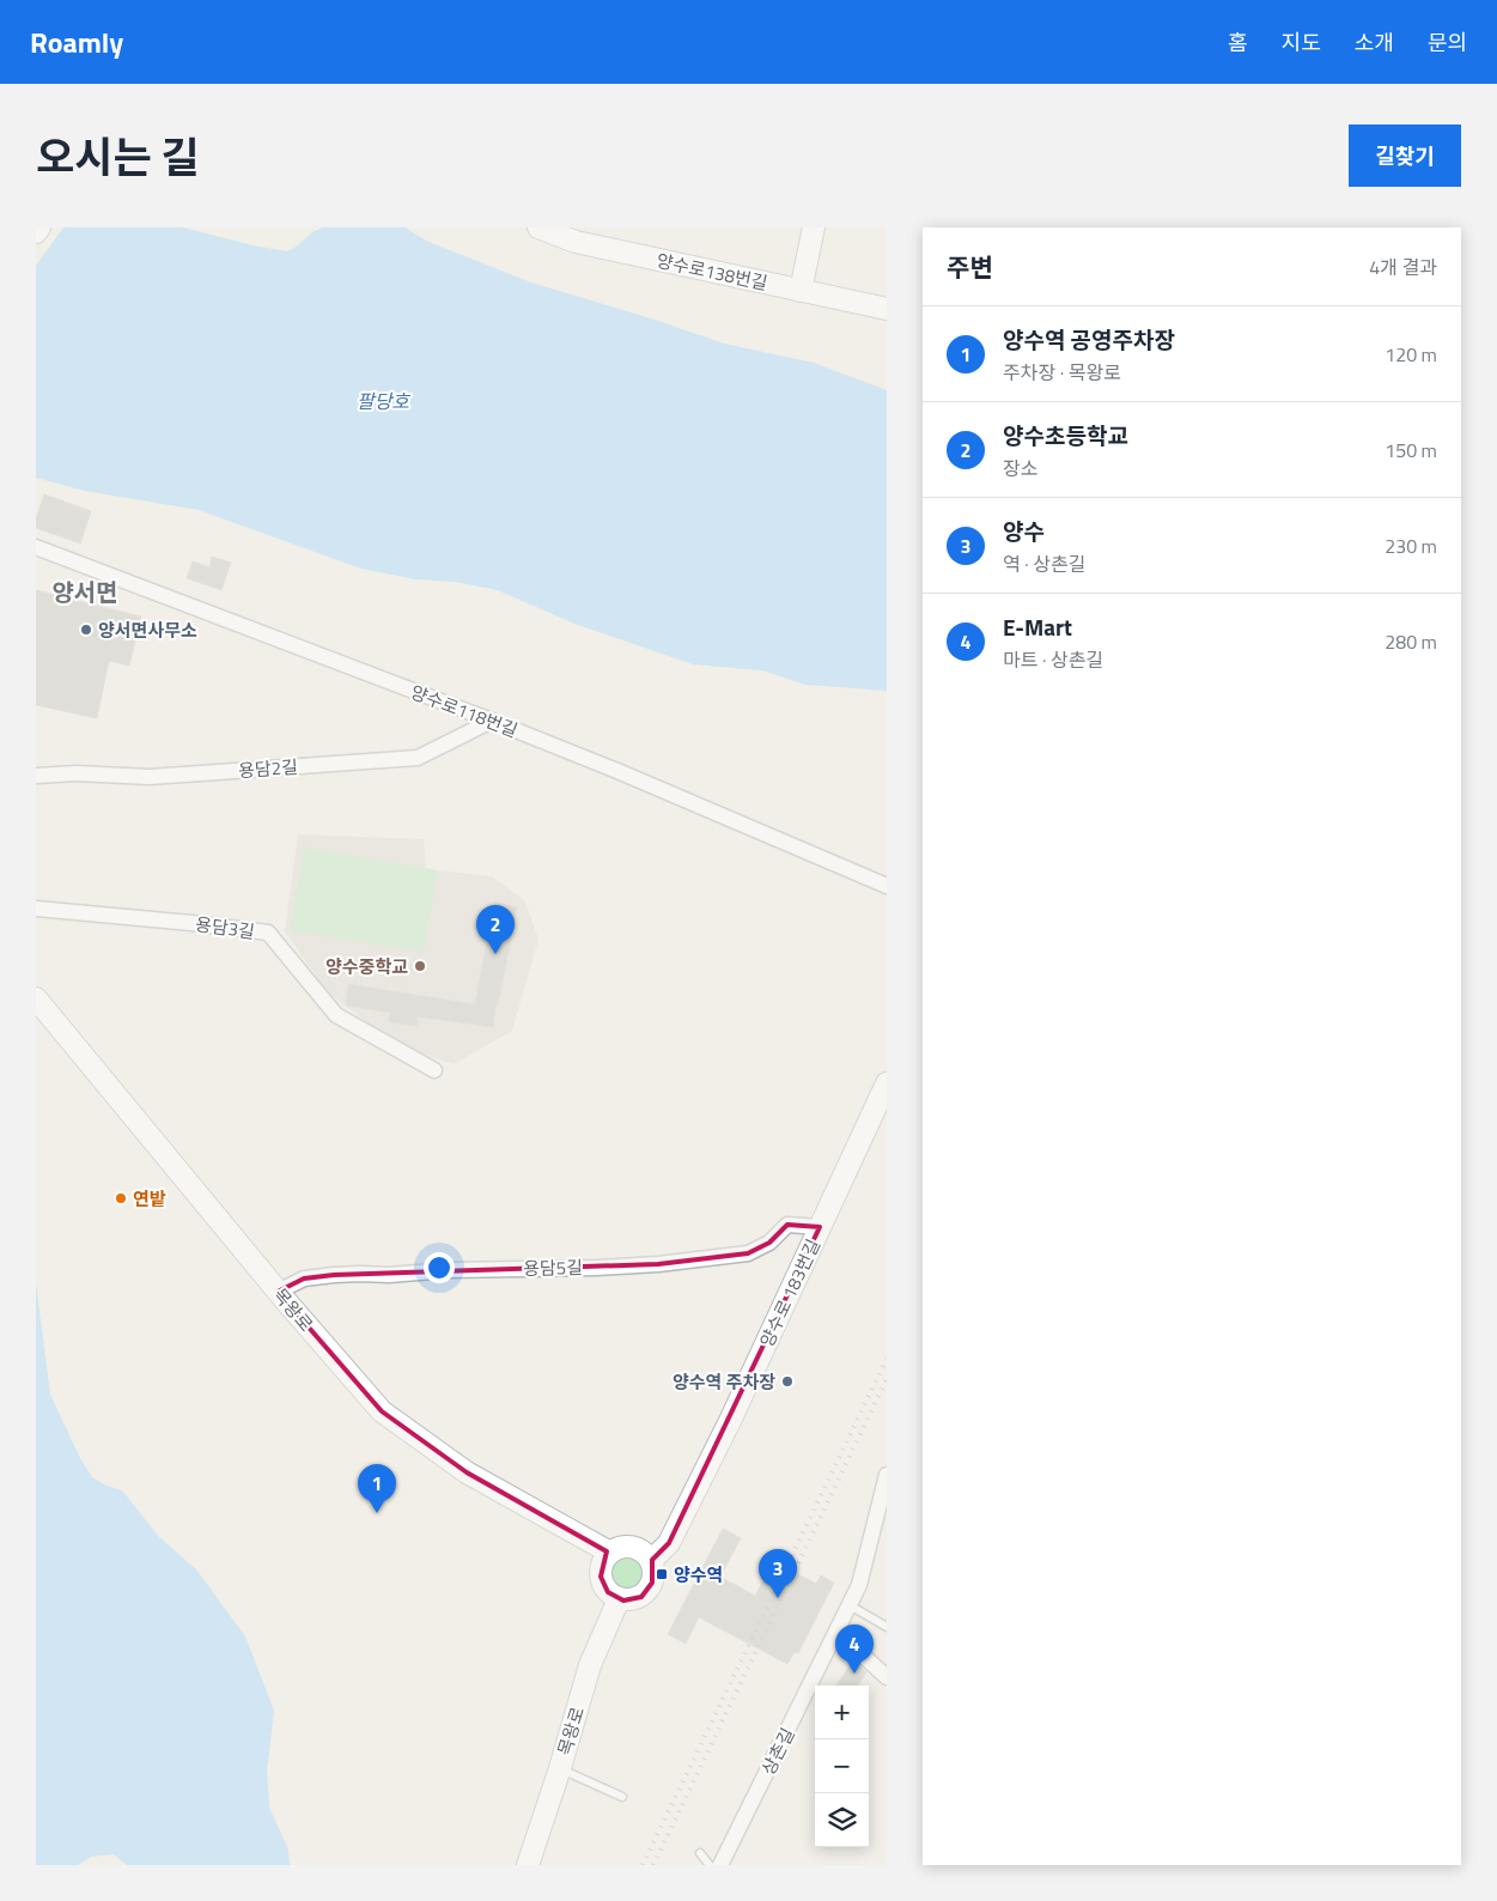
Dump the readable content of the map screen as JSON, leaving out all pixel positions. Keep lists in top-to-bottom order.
{
  "streets": {
    "street": [
      "양수로138번길",
      "양수로118번길",
      "용담2길",
      "용담3길",
      "용담5길",
      "양수로 183번길",
      "목왕로",
      "상촌길"
    ]
  },
  "crossings": [
    ["양수로118번길", "용담2길"],
    ["용담5길", "양수로 183번길"],
    ["용담5길", "목왕로"],
    ["양수로 183번길", "목왕로"]
  ],
  "districts": ["양서면"],
  "water": ["팔당호"],
  "places": {
    "other": [
      "양서면사무소",
      "양수중학교",
      "연밭",
      "양수역 주차장"
    ],
    "transit": ["양수역"]
  },
  "page": {
    "header": "Roamly",
    "nav": [
      "홈",
      "지도",
      "소개",
      "문의"
    ],
    "title": "오시는 길",
    "buttons": "길찾기",
    "heading": ["주변", "4개 결과"],
    "list": [
      {
        "mark": "1",
        "name": "양수역 공영주차장",
        "note": "주차장 · 목왕로",
        "value": "120 m"
      },
      {
        "mark": "2",
        "name": "양수초등학교",
        "note": "장소",
        "value": "150 m"
      },
      {
        "mark": "3",
        "name": "양수",
        "note": "역 · 상촌길",
        "value": "230 m"
      },
      {
        "mark": "4",
        "name": "E-Mart",
        "note": "마트 · 상촌길",
        "value": "280 m"
      }
    ],
    "pins": [
      "2",
      "1",
      "3",
      "4"
    ],
    "map_buttons": ["+", "−"]
  }
}
